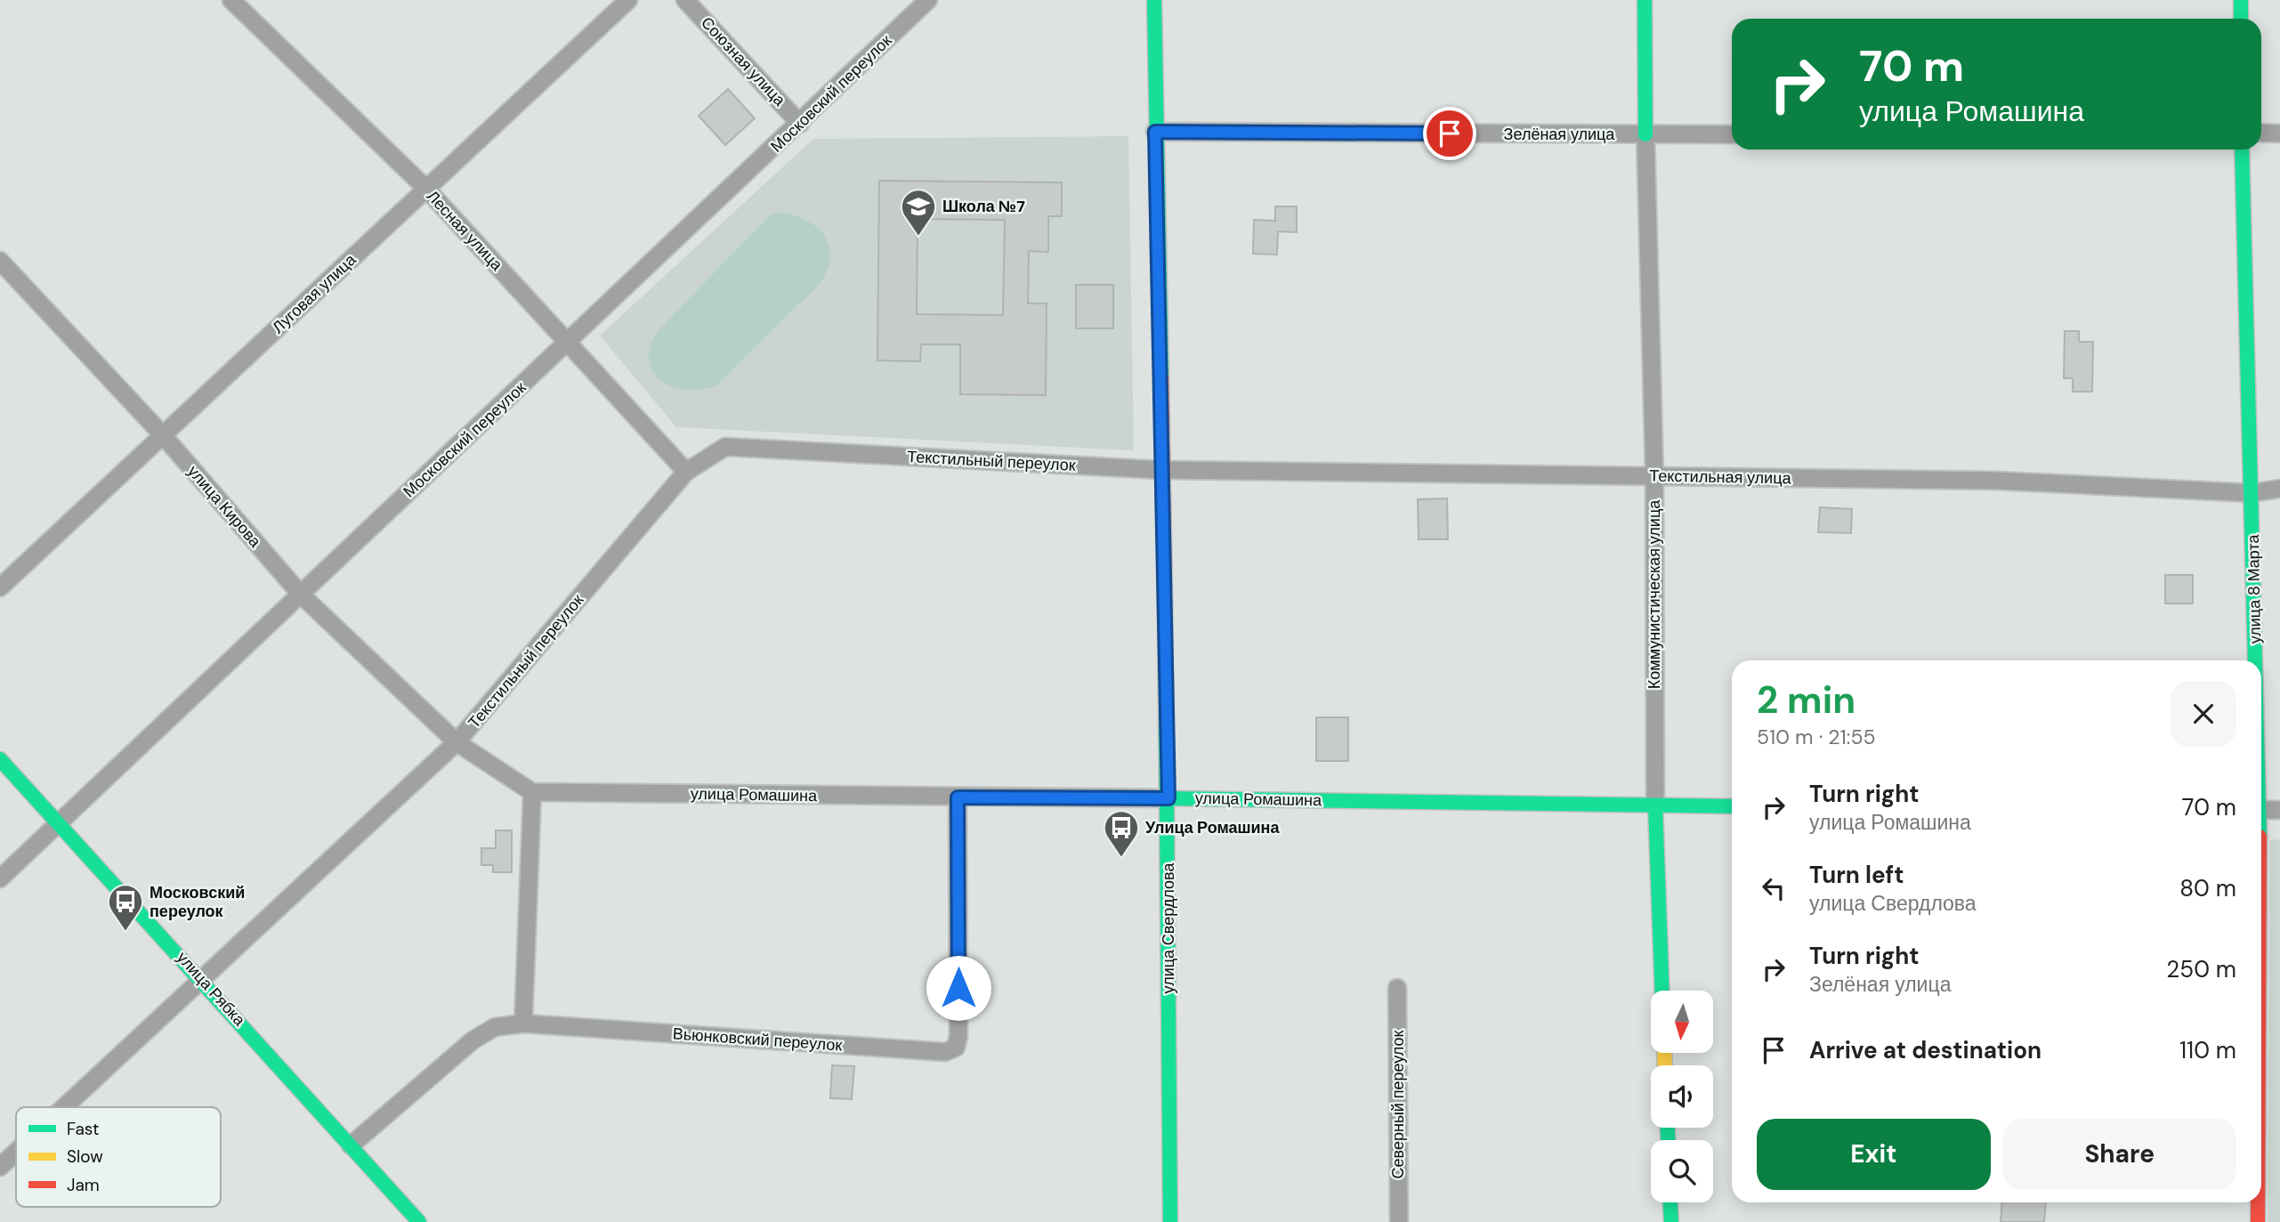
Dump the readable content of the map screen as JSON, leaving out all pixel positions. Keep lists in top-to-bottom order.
{
  "streets": {
    "street": [
      "Союзная улица",
      "Московский переулок",
      "Зелёная улица",
      "Лесная улица",
      "Луговая улица",
      "Текстильный переулок",
      "Текстильная улица",
      "улица Кирова",
      "улица 8 Марта",
      "Коммунистическая улица",
      "улица Ромашина",
      "улица Свердлова",
      "улица Рябка",
      "Вьюнковский переулок",
      "Северный переулок"
    ]
  },
  "crossings": [
    ["Союзная улица", "Московский переулок"],
    ["Московский переулок", "Лесная улица"],
    ["Московский переулок", "улица Кирова"],
    ["Московский переулок", "улица Рябка"],
    ["Зелёная улица", "Коммунистическая улица"],
    ["Зелёная улица", "улица Свердлова"],
    ["Лесная улица", "Луговая улица"],
    ["Лесная улица", "Текстильный переулок"],
    ["Луговая улица", "улица Кирова"],
    ["Текстильный переулок", "Текстильная улица"],
    ["Текстильный переулок", "улица Кирова"],
    ["Текстильный переулок", "улица Свердлова"],
    ["Текстильный переулок", "улица Рябка"],
    ["Текстильная улица", "улица 8 Марта"],
    ["Текстильная улица", "Коммунистическая улица"],
    ["Текстильная улица", "улица Свердлова"],
    ["Коммунистическая улица", "улица Ромашина"],
    ["улица Ромашина", "улица Свердлова"],
    ["улица Ромашина", "Вьюнковский переулок"],
    ["улица Рябка", "Вьюнковский переулок"]
  ],
  "places": {
    "school or university": ["Школа №7"],
    "bus stop": ["Улица Ромашина", "Московский переулок"]
  },
  "legend": ["Fast", "Slow", "Jam"],
  "north": "bottom",
  "page": {
    "turn": ["70 m", "улица Ромашина"],
    "heading": ["2 min", "510 m · 21:55"],
    "list": [
      {
        "name": "Turn right",
        "note": "улица Ромашина",
        "value": "70 m"
      },
      {
        "name": "Turn left",
        "note": "улица Свердлова",
        "value": "80 m"
      },
      {
        "name": "Turn right",
        "note": "Зелёная улица",
        "value": "250 m"
      },
      {
        "name": "Arrive at destination",
        "value": "110 m"
      }
    ],
    "buttons": ["Exit", "Share"]
  }
}
